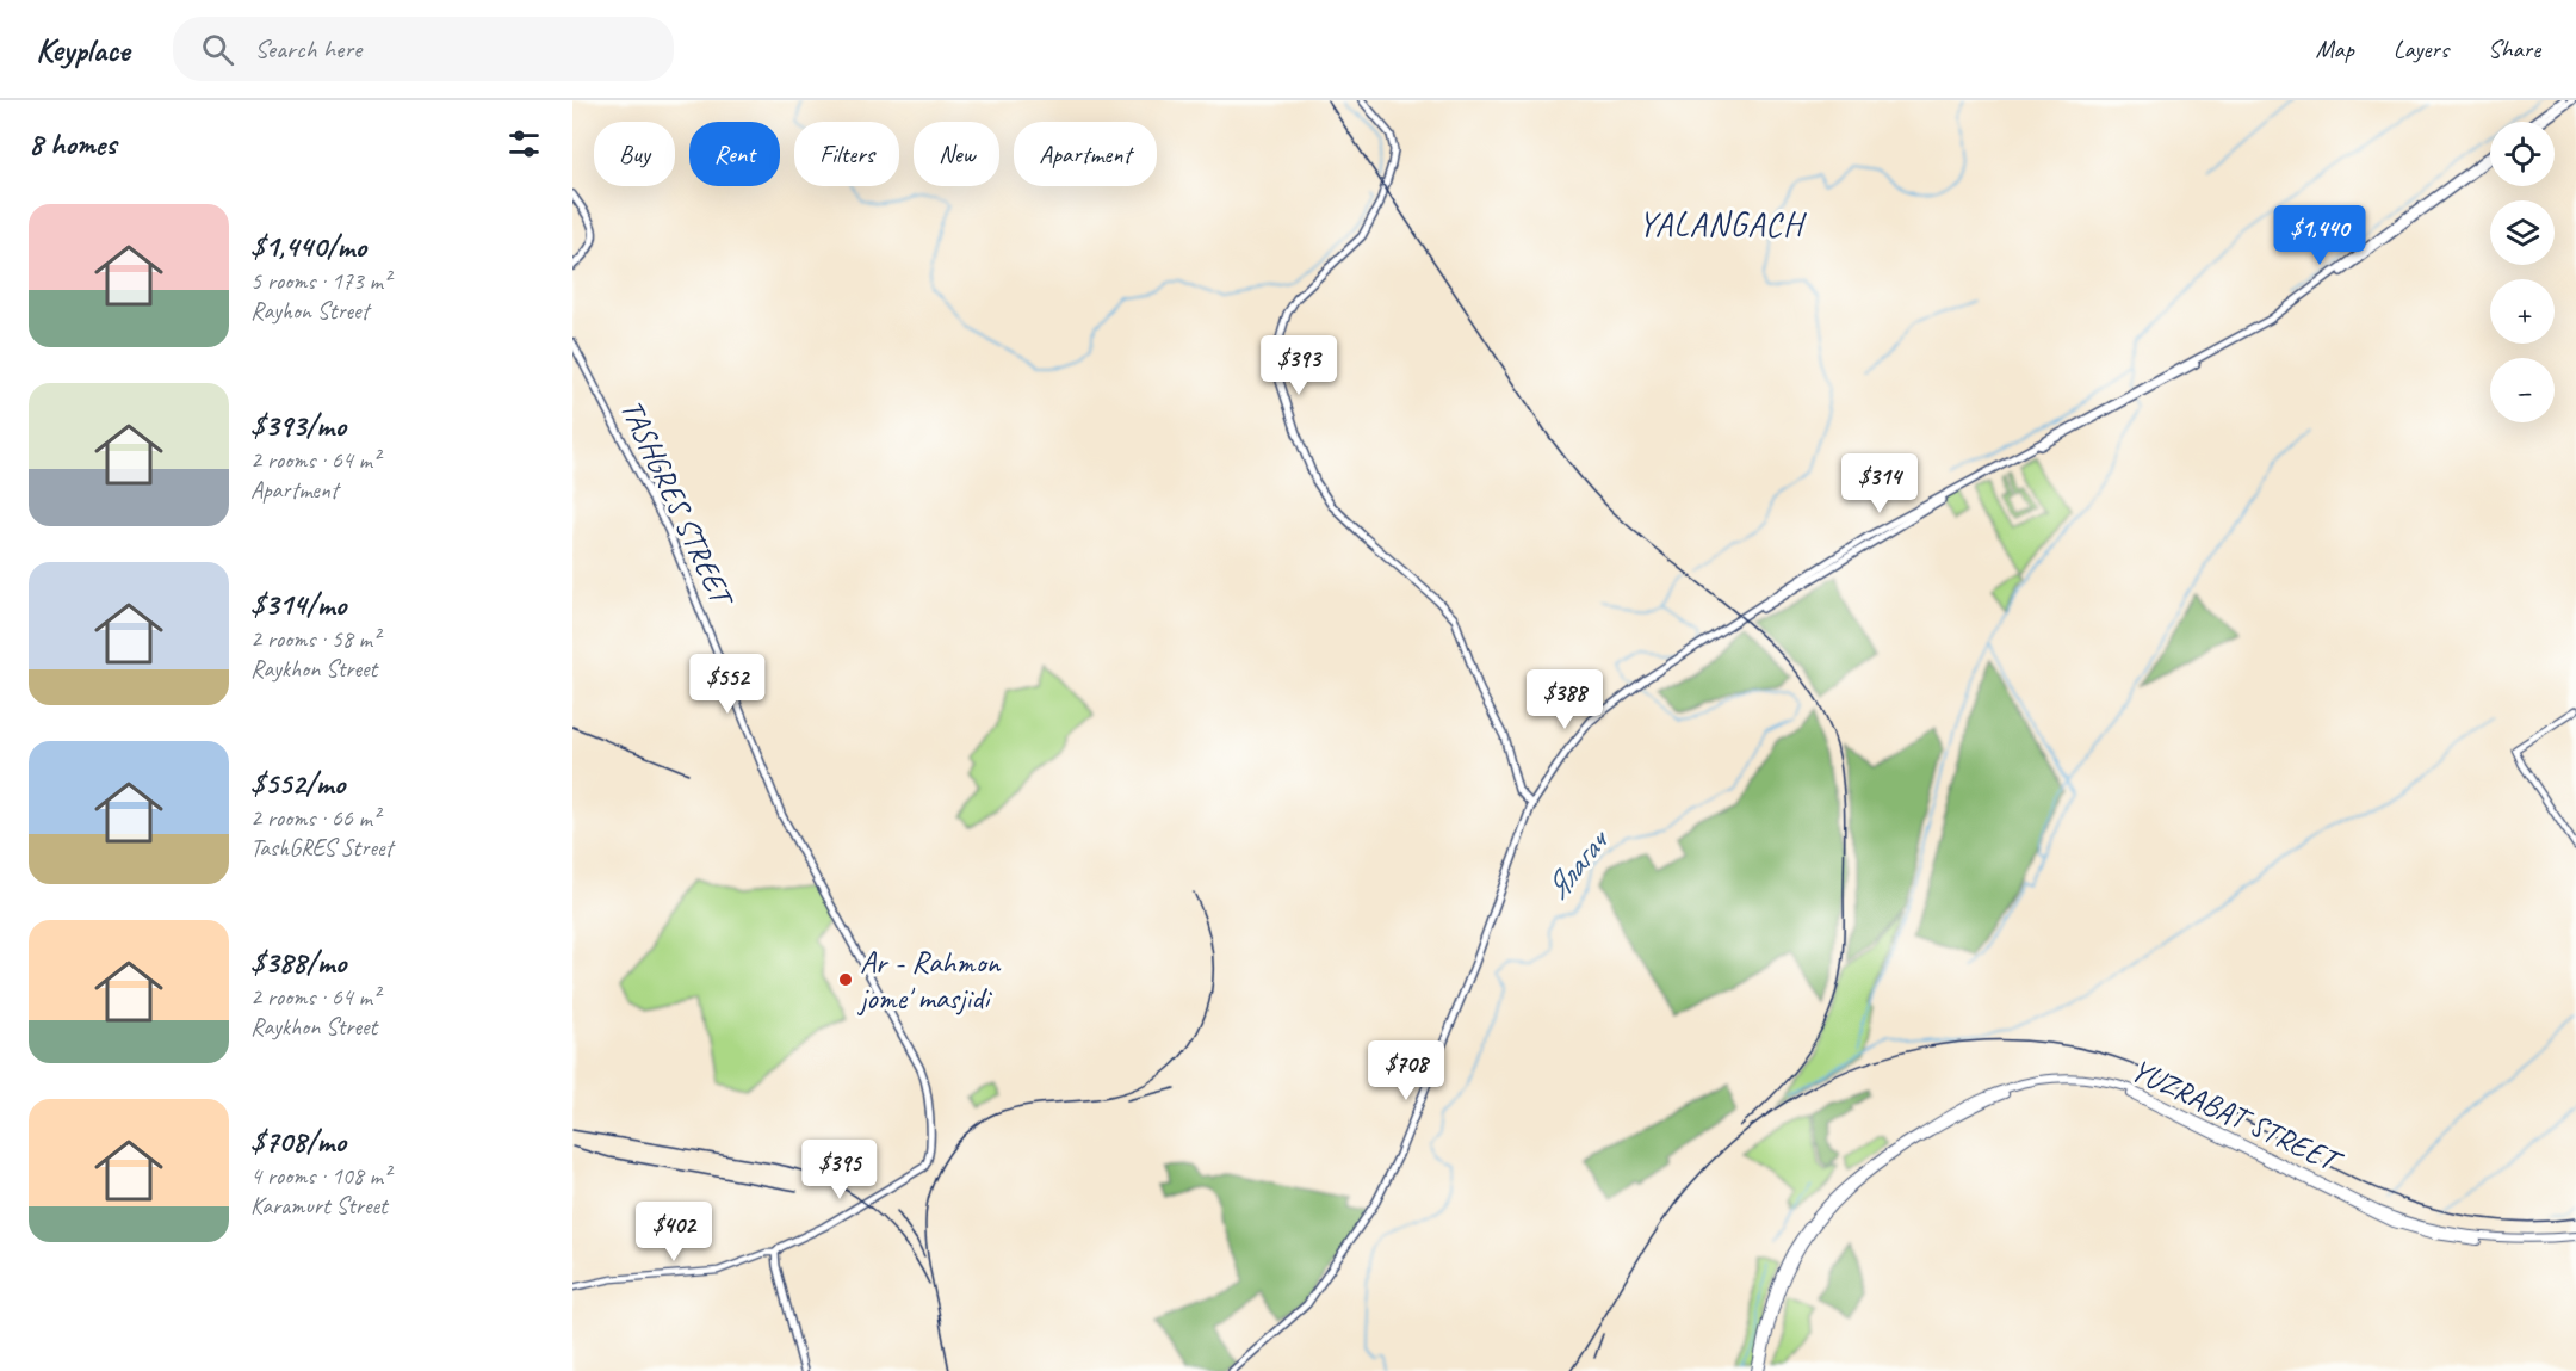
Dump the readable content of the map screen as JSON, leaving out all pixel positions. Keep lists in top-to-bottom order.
{
  "streets": {
    "main road": ["TASHGRES STREET", "YUZRABAT STREET"]
  },
  "districts": ["YALANGACH"],
  "water": ["Ялагач"],
  "places": ["Ar - Rahmon jome' masjidi"],
  "page": {
    "header": "Keyplace",
    "search": "Search here",
    "nav": ["Map", "Layers", "Share"],
    "heading": "8 homes",
    "map_buttons": ["+", "−"],
    "chip": [
      "Buy",
      "Rent",
      "Filters",
      "New",
      "Apartment"
    ],
    "list": [
      {
        "name": "$1,440/mo",
        "note": "5 rooms · 173 m² · Rayhon Street"
      },
      {
        "name": "$393/mo",
        "note": "2 rooms · 64 m² · Apartment"
      },
      {
        "name": "$314/mo",
        "note": "2 rooms · 58 m² · Raykhon Street"
      },
      {
        "name": "$552/mo",
        "note": "2 rooms · 66 m² · TashGRES Street"
      },
      {
        "name": "$388/mo",
        "note": "2 rooms · 64 m² · Raykhon Street"
      },
      {
        "name": "$708/mo",
        "note": "4 rooms · 108 m² · Karamurt Street"
      }
    ],
    "price": [
      "$1,440",
      "$393",
      "$314",
      "$552",
      "$388",
      "$708",
      "$395",
      "$402"
    ]
  }
}
